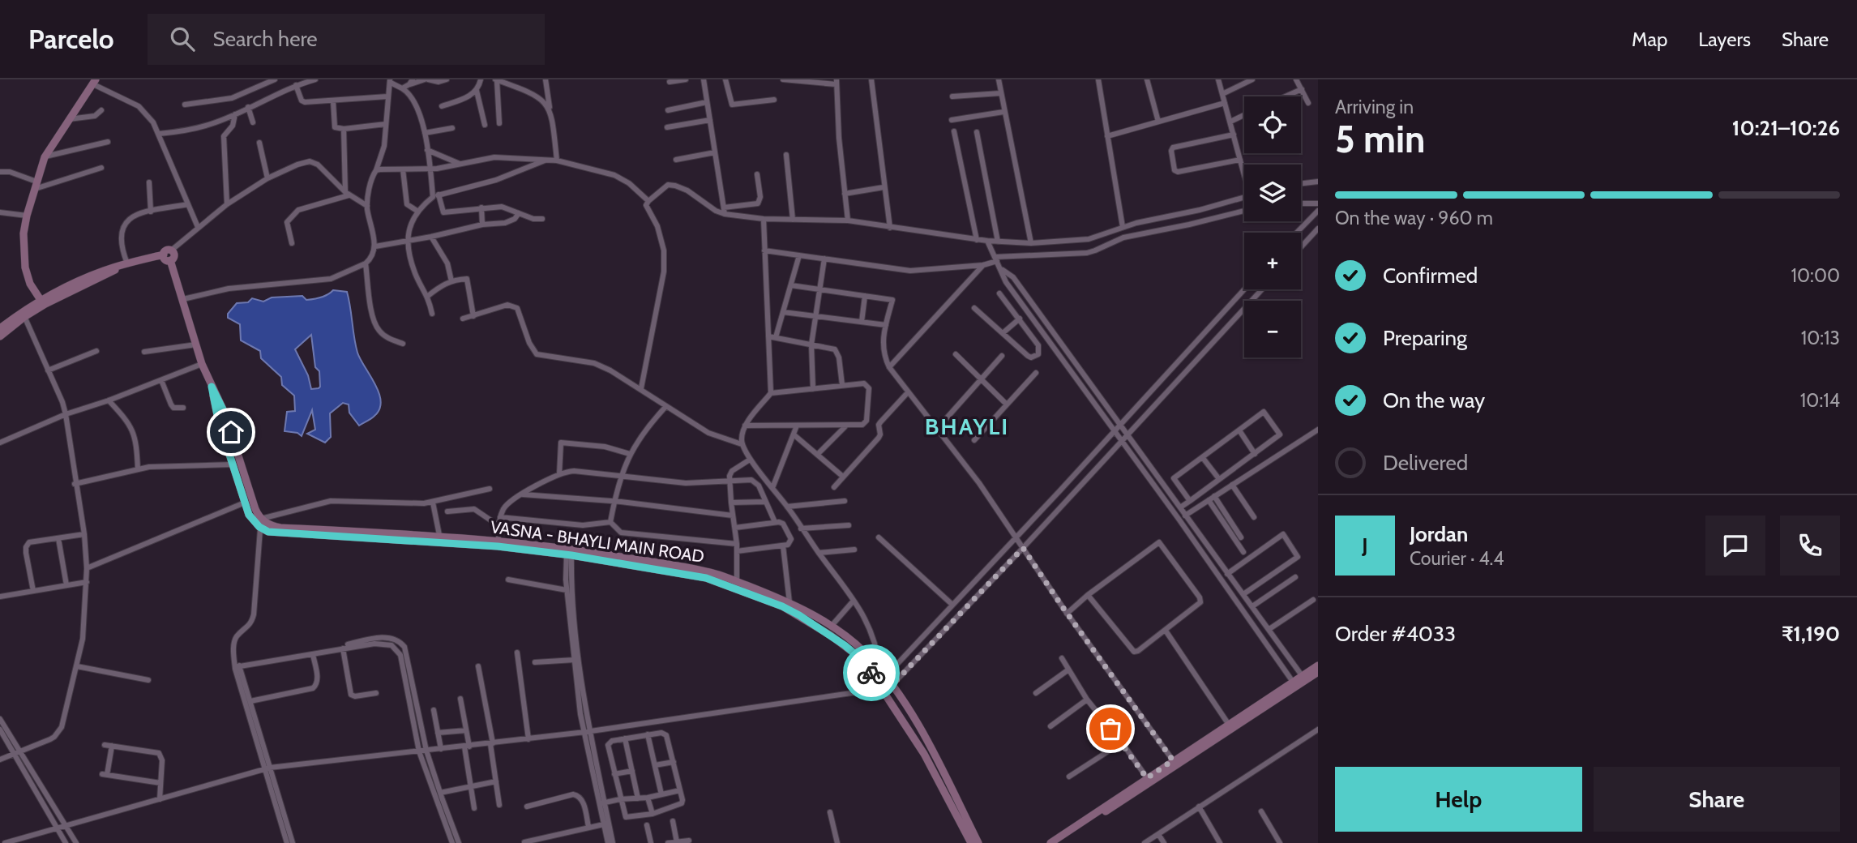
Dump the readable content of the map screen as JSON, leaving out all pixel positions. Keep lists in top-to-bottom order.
{
  "streets": {
    "main road": ["VASNA - BHAYLI MAIN ROAD"]
  },
  "districts": ["BHAYLI"],
  "page": {
    "header": "Parcelo",
    "search": "Search here",
    "nav": ["Map", "Layers", "Share"],
    "heading": ["5 min", "Arriving in", "10:21–10:26"],
    "panel": [
      "Jordan",
      "Courier · 4.4",
      "Order #4033",
      "₹1,190"
    ],
    "map_buttons": ["+", "−"],
    "bar": "On the way · 960 m",
    "list": [
      ["Confirmed", "10:00"],
      ["Preparing", "10:13"],
      ["On the way", "10:14"],
      "Delivered"
    ],
    "round": "J",
    "buttons": ["Help", "Share"]
  }
}
